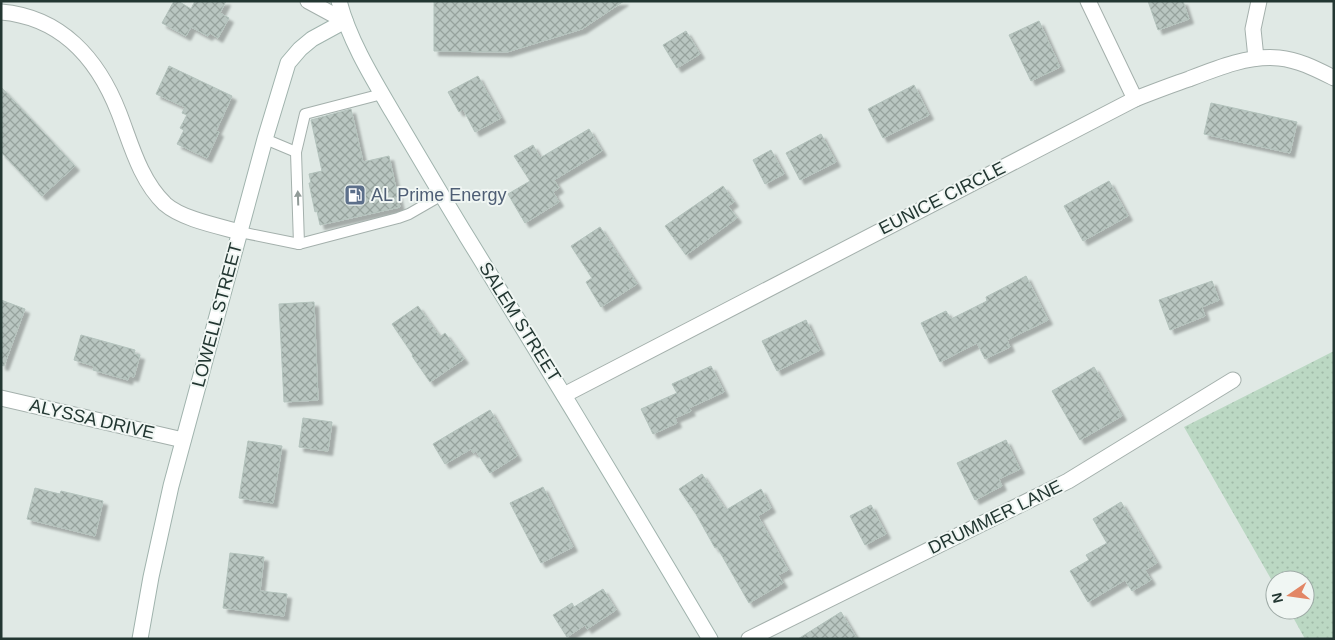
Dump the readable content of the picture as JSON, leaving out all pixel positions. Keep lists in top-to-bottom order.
{
  "streets": {
    "street": [
      "EUNICE CIRCLE",
      "LOWELL STREET",
      "SALEM STREET",
      "ALYSSA DRIVE",
      "DRUMMER LANE"
    ]
  },
  "crossings": [
    ["EUNICE CIRCLE", "SALEM STREET"],
    ["LOWELL STREET", "SALEM STREET"],
    ["LOWELL STREET", "ALYSSA DRIVE"]
  ],
  "places": {
    "fuel station": ["AL Prime Energy"]
  },
  "north": "left"
}
